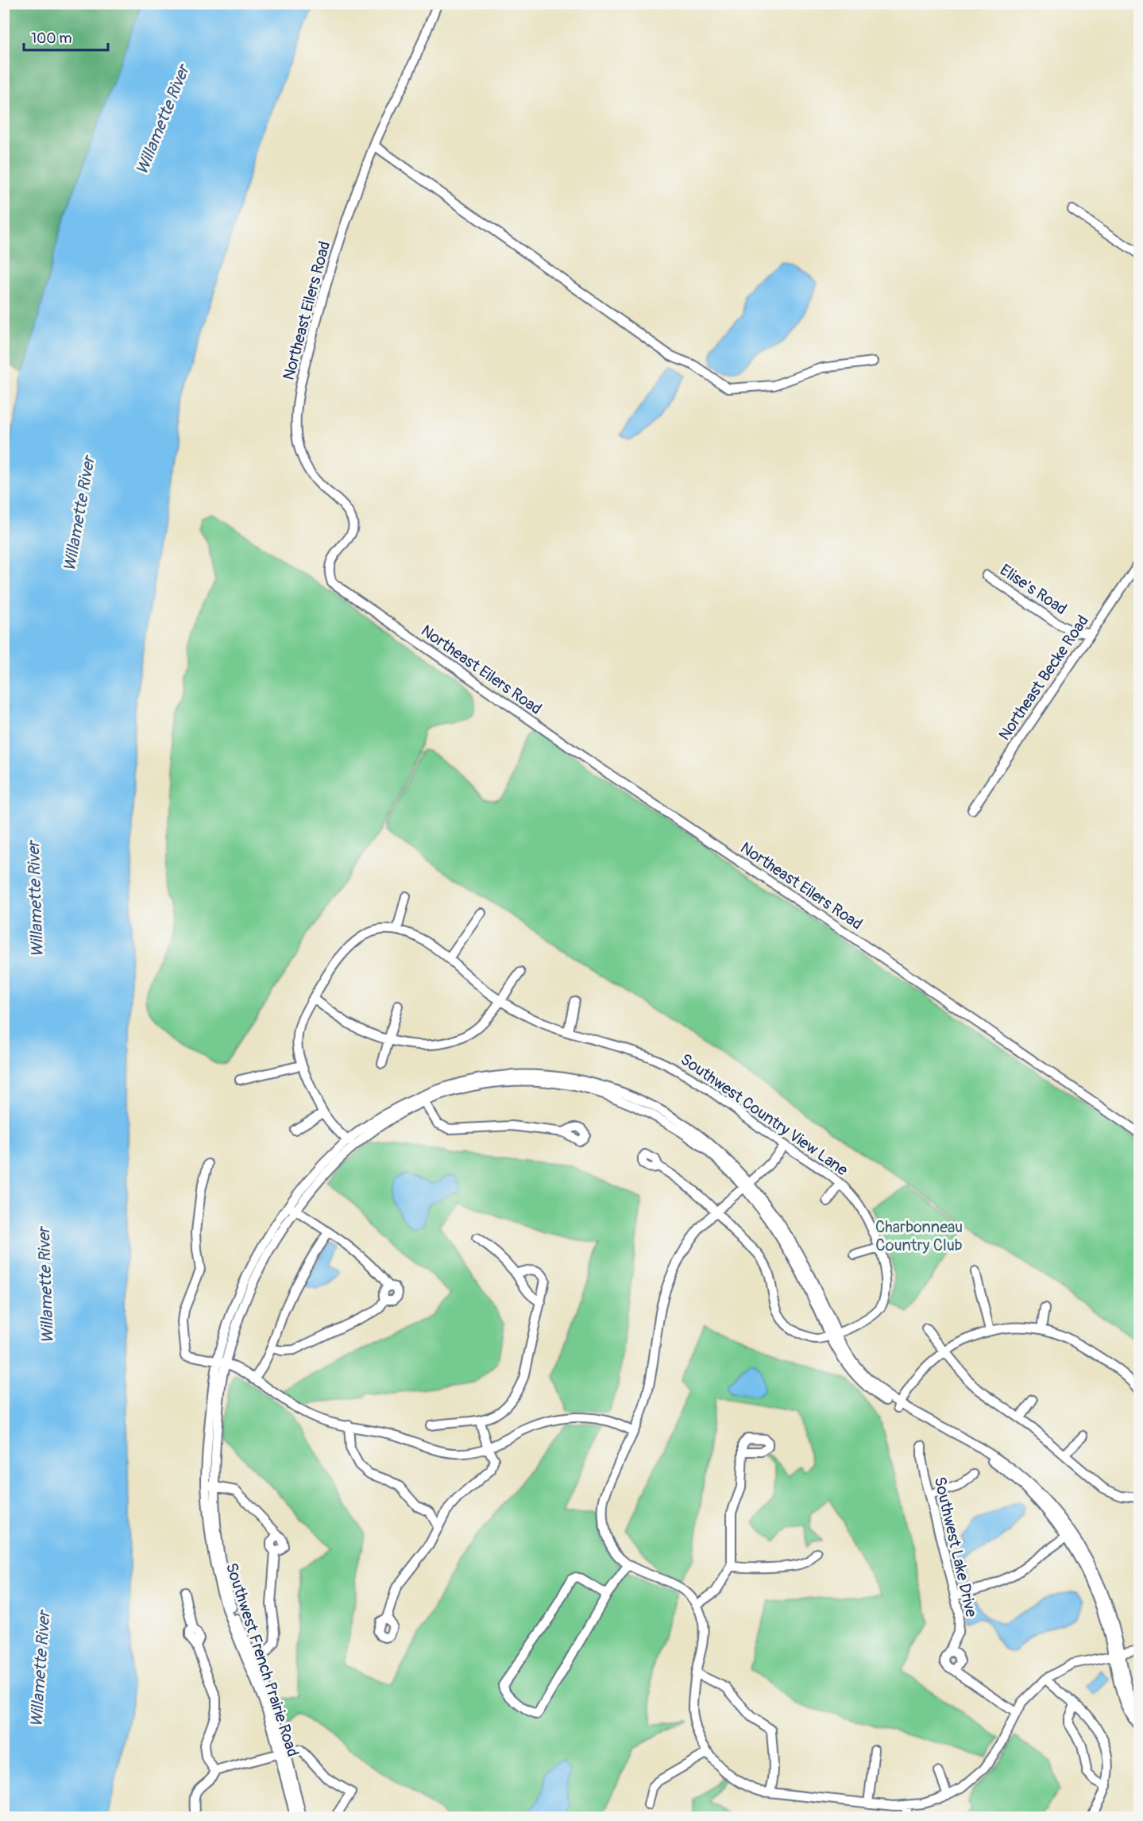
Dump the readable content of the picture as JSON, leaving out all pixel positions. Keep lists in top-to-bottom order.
{
  "streets": {
    "street": [
      "Northeast Eilers Road",
      "Elise's Road",
      "Northeast Becke Road",
      "Southwest Country View Lane",
      "Southwest Lake Drive",
      "Southwest French Prairie Road"
    ]
  },
  "crossings": [
    ["Elise's Road", "Northeast Becke Road"],
    ["Southwest Country View Lane", "Southwest French Prairie Road"]
  ],
  "water": ["Willamette River"],
  "parks": ["Charbonneau Country Club"],
  "scale_bar": "100 m"
}
